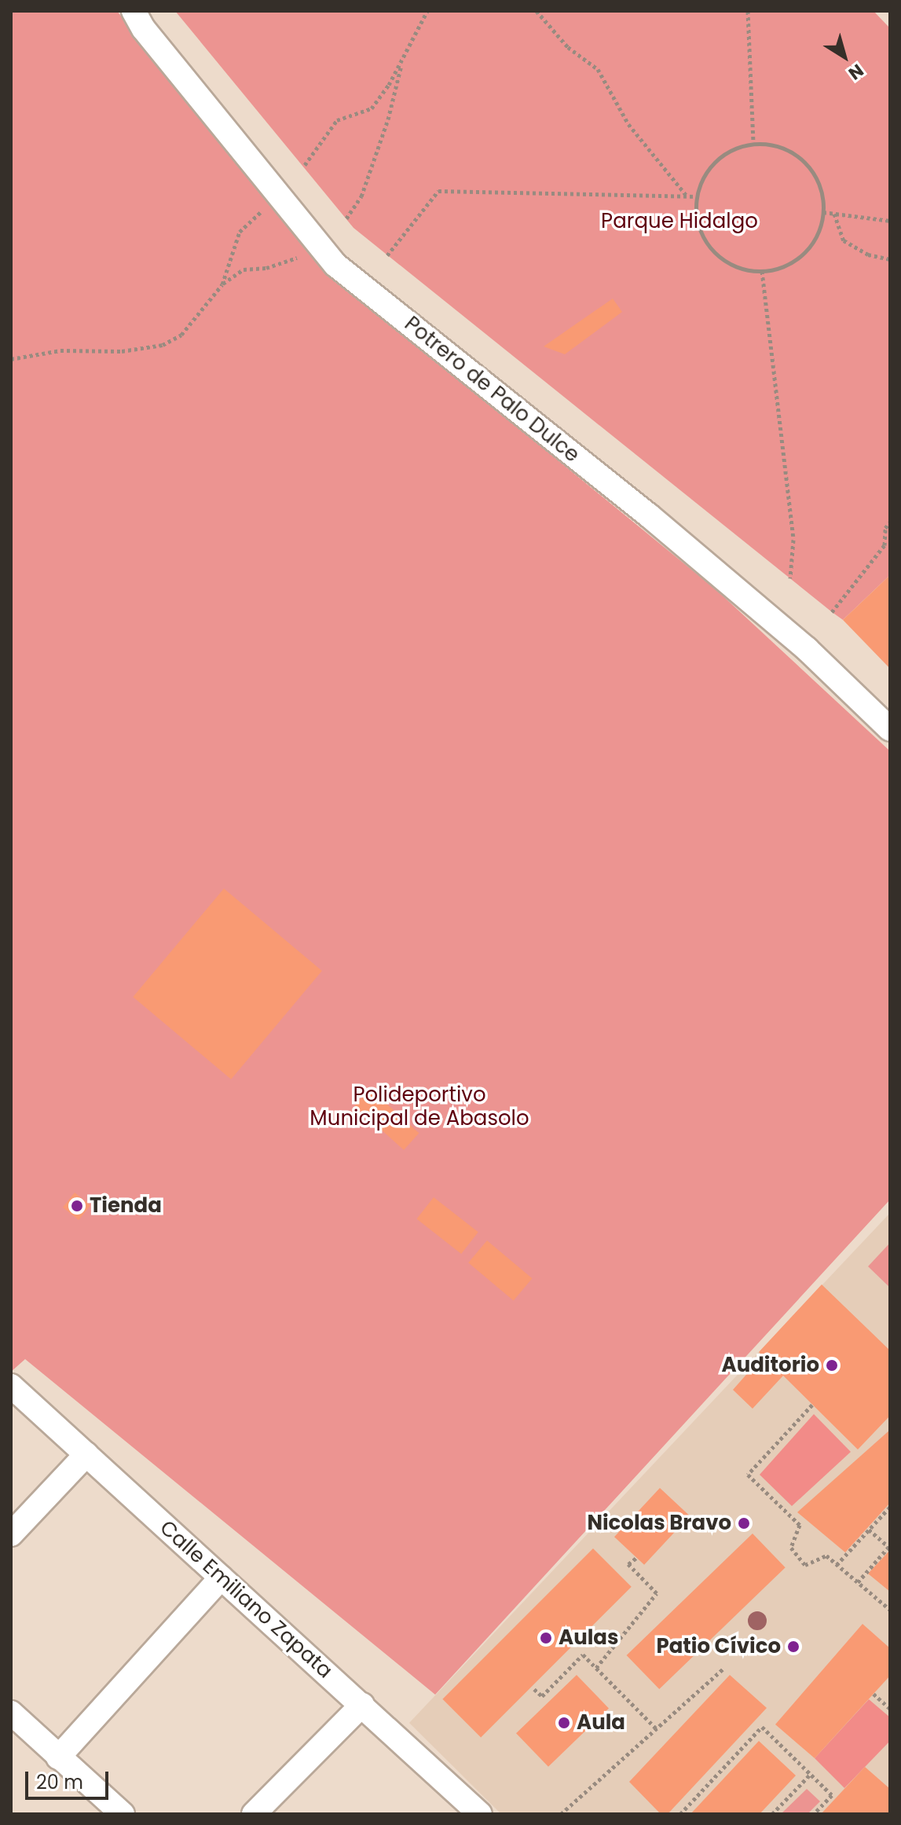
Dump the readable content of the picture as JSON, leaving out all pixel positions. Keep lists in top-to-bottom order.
{
  "streets": {
    "street": ["Potrero de Palo Dulce", "Calle Emiliano Zapata"]
  },
  "parks": ["Parque Hidalgo", "Polideportivo Municipal de Abasolo"],
  "places": [
    "Tienda",
    "Auditorio",
    "Nicolas Bravo",
    "Aulas",
    "Patio Cívico",
    "Aula"
  ],
  "scale_bar": "20 m",
  "north": "bottom right"
}
